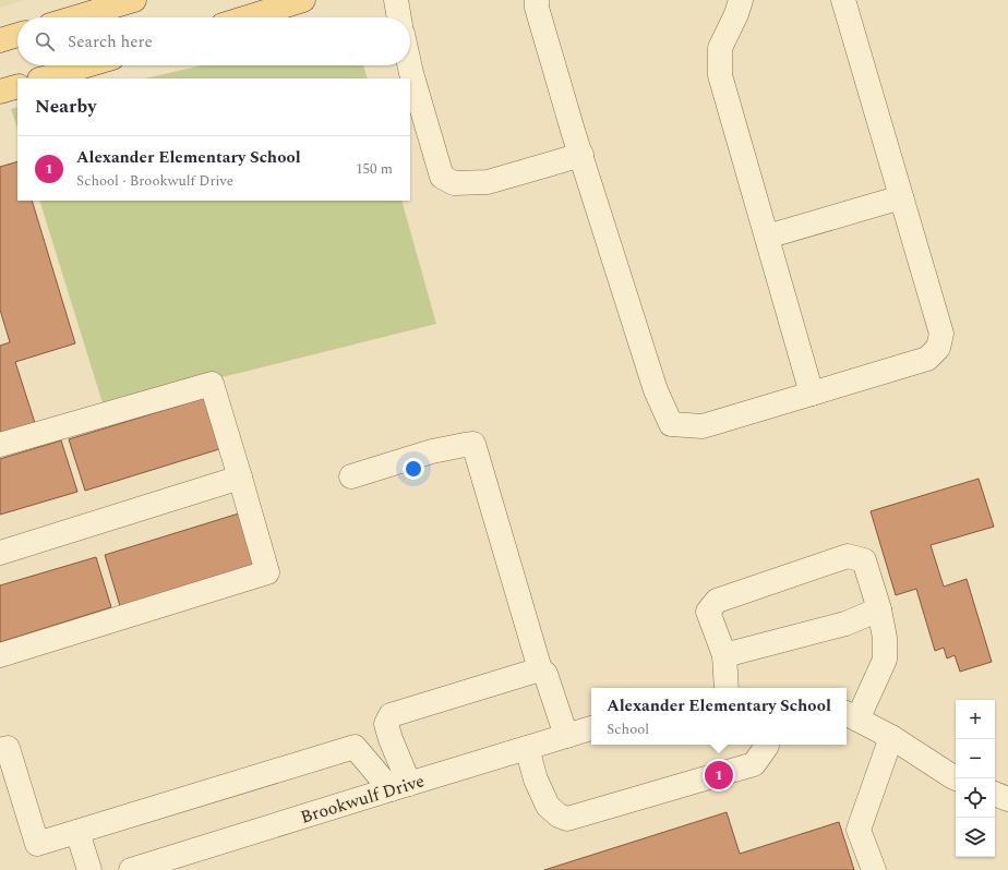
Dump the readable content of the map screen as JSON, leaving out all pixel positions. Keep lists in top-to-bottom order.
{
  "streets": {
    "street": ["Brookwulf Drive"]
  },
  "page": {
    "search": "Search here",
    "heading": "Nearby",
    "list": [
      {
        "mark": "1",
        "name": "Alexander Elementary School",
        "note": "School · Brookwulf Drive",
        "value": "150 m"
      }
    ],
    "popup": ["Alexander Elementary School", "School"],
    "map_buttons": ["+", "−"],
    "pins": "1"
  }
}
